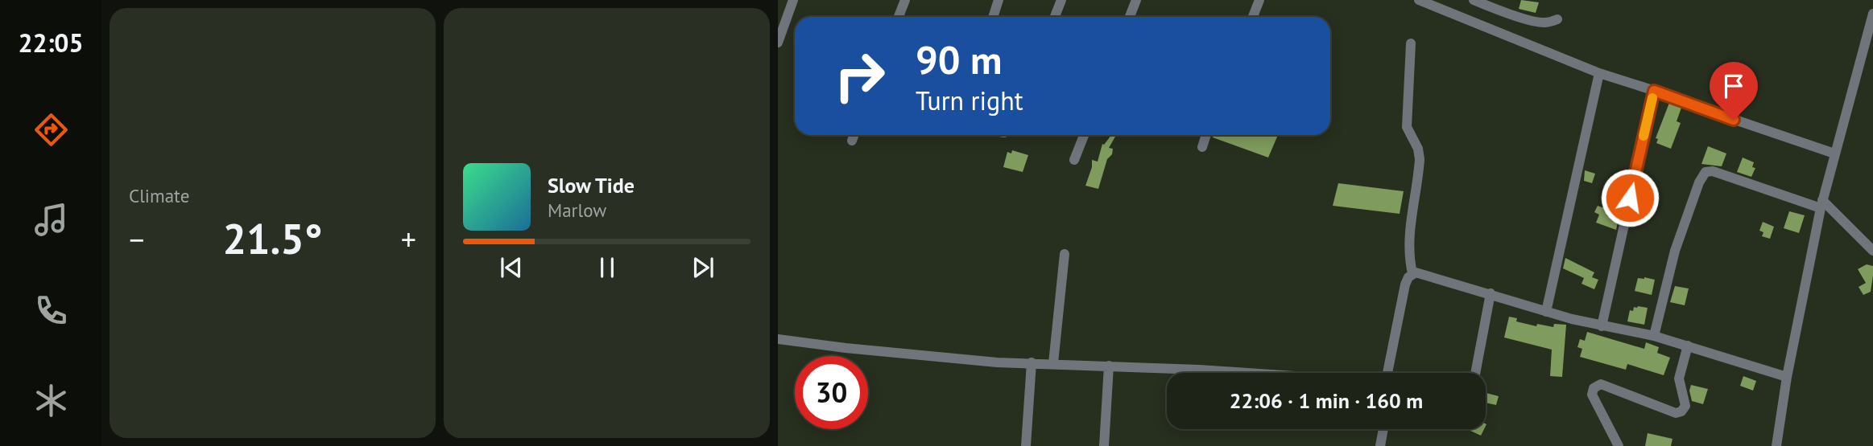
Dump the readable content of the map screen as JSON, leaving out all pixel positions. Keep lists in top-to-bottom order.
{
  "page": {
    "tabs": "22:05",
    "tile": "Climate",
    "turn": ["90 m", "Turn right"],
    "song": ["Slow Tide", "Marlow"],
    "heat": ["−", "21.5°", "+"],
    "limit": "30",
    "trip": "22:06 · 1 min · 160 m"
  }
}
